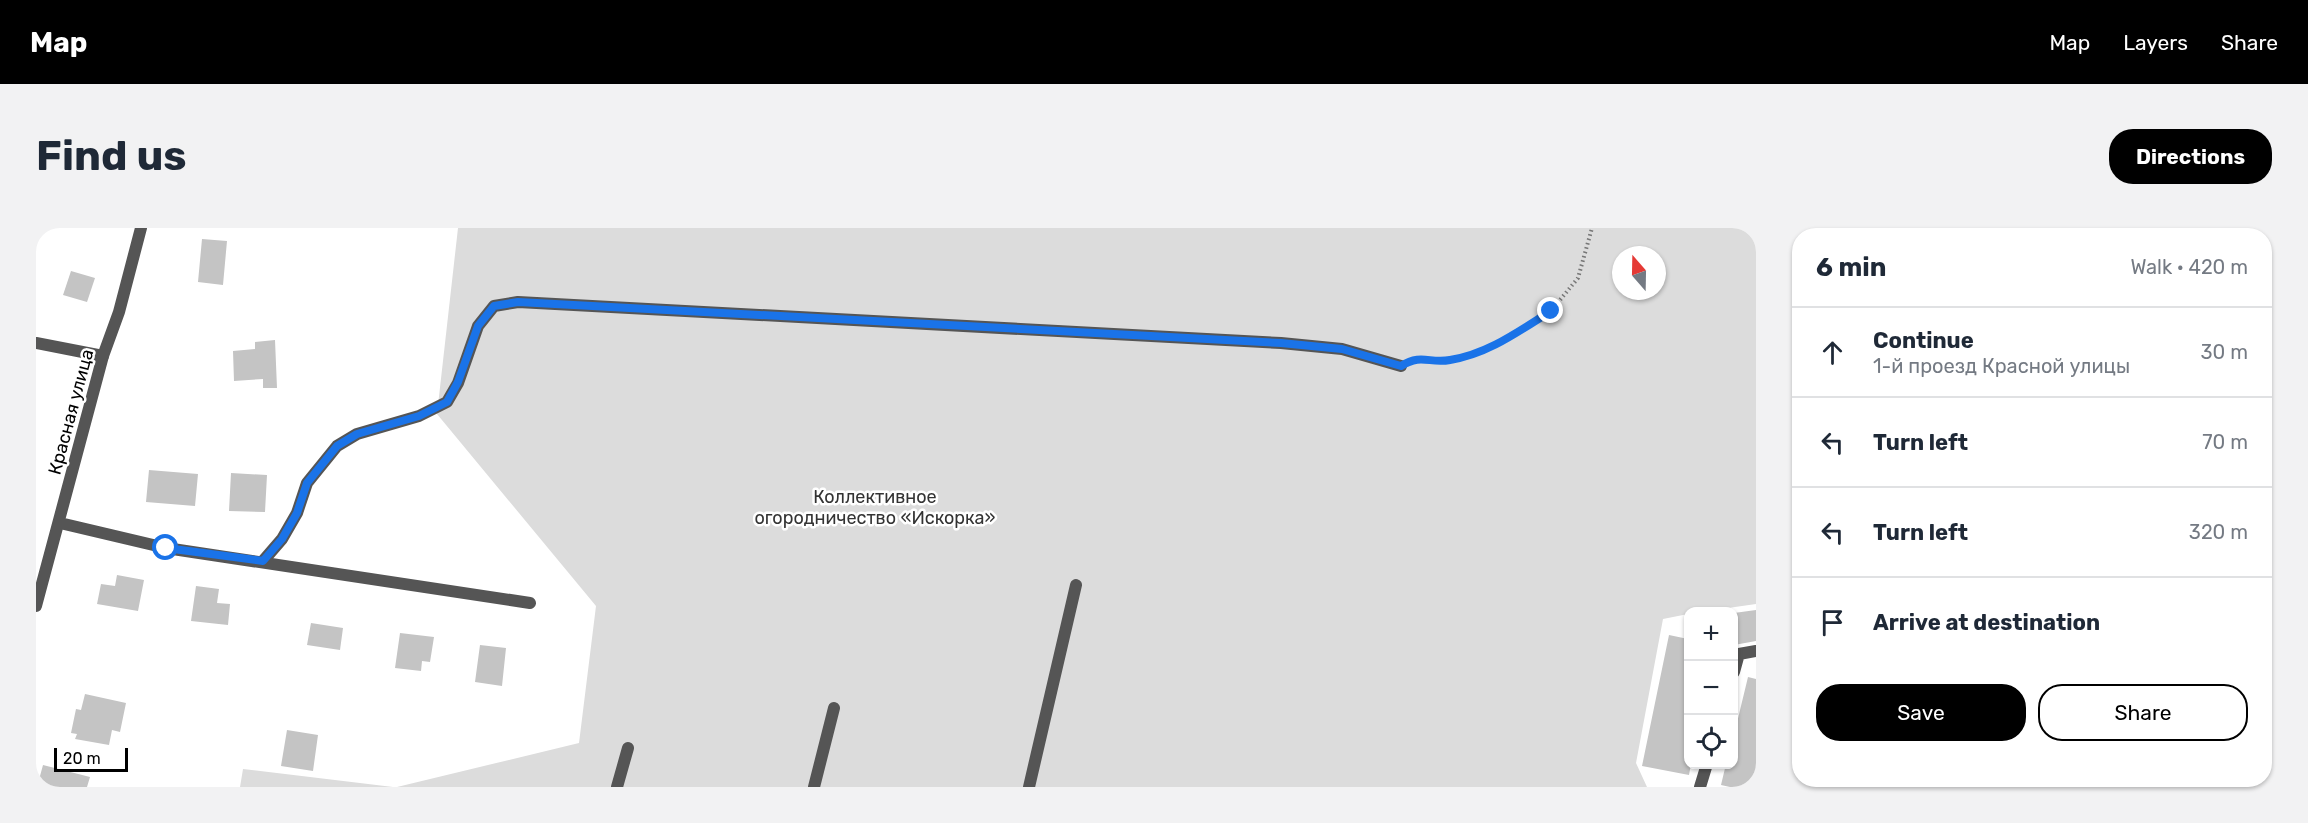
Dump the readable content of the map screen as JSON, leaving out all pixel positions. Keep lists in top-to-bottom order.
{
  "streets": {
    "street": ["Красная улица"]
  },
  "parks": ["Коллективное огородничество «Искорка»"],
  "scale_bar": "20 m",
  "north": "top",
  "page": {
    "header": "Map",
    "nav": ["Map", "Layers", "Share"],
    "buttons": [
      "Directions",
      ["Save", "Share"]
    ],
    "title": "Find us",
    "heading": ["6 min", "Walk · 420 m"],
    "list": [
      ["Continue", "1-й проезд Красной улицы", "30 m"],
      ["Turn left", "70 m"],
      ["Turn left", "320 m"],
      "Arrive at destination"
    ],
    "map_buttons": ["+", "−"],
    "scale": "20 m"
  }
}
